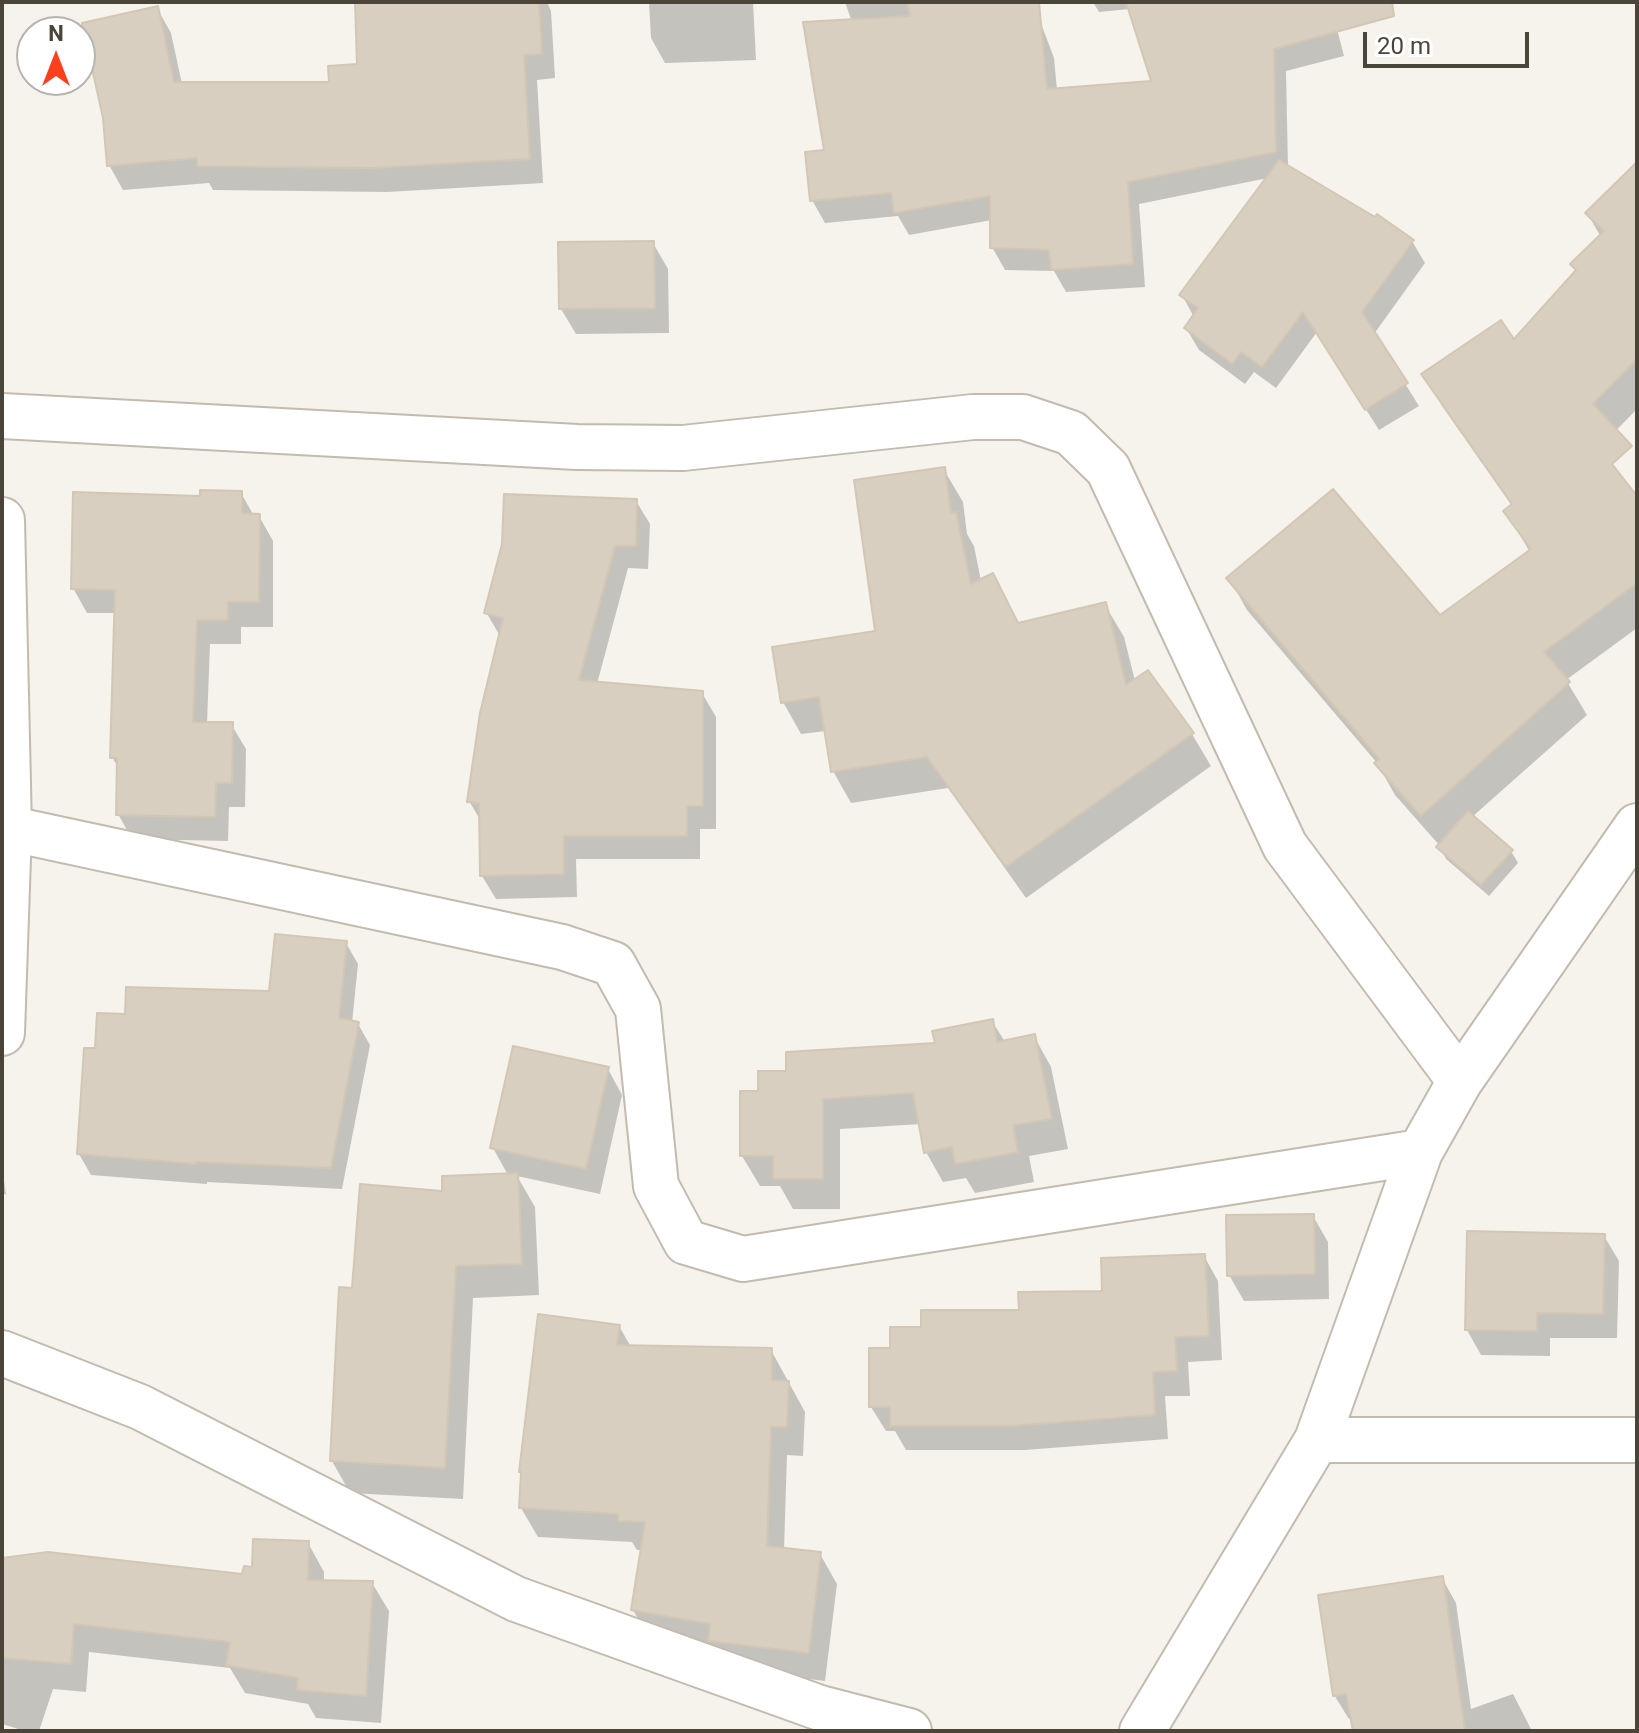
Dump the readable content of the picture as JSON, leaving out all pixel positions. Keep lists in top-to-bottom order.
{
  "scale_bar": "20 m",
  "north": "top"
}
